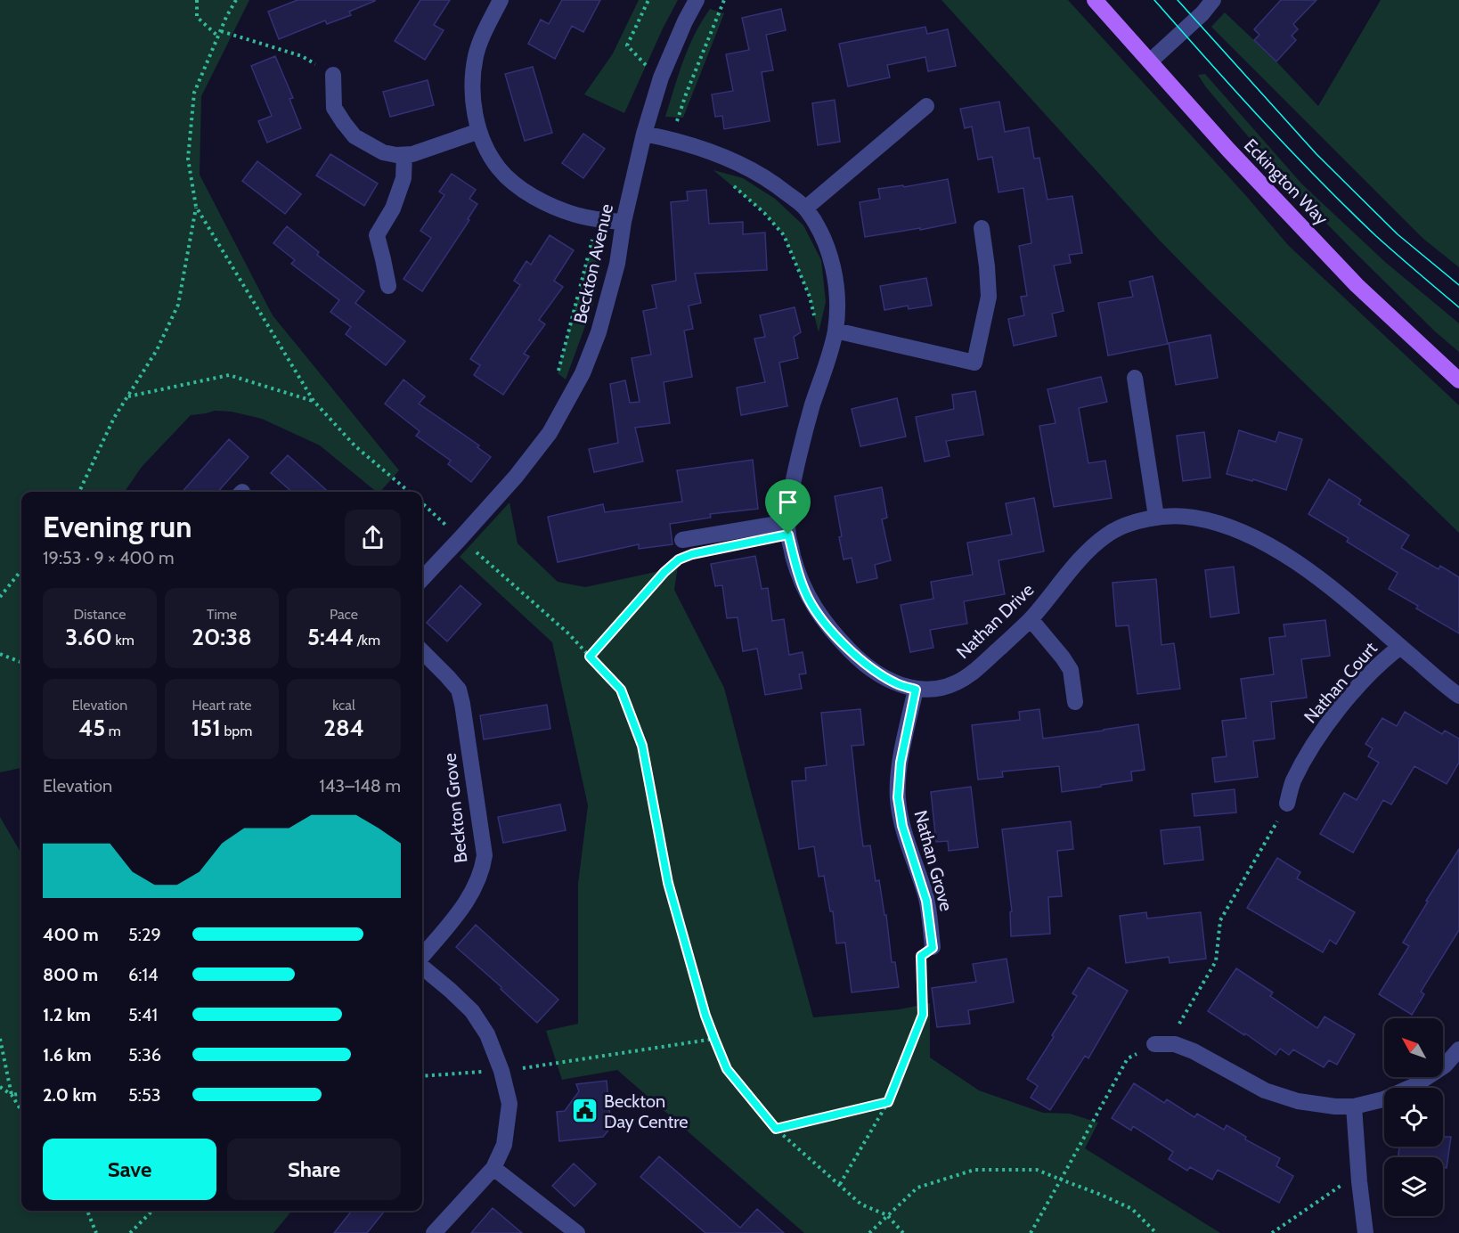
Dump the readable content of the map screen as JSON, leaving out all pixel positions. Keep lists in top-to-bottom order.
{
  "streets": {
    "main road": ["Eckington Way"],
    "street": [
      "Beckton Avenue",
      "Nathan Drive",
      "Nathan Court",
      "Beckton Grove",
      "Nathan Grove"
    ]
  },
  "crossings": [
    ["Beckton Avenue", "Nathan Drive"],
    ["Nathan Drive", "Nathan Court"],
    ["Nathan Drive", "Nathan Grove"]
  ],
  "places": {
    "public building": ["Beckton Day Centre"]
  },
  "north": "top left",
  "page": {
    "heading": ["Evening run", "19:53 · 9 × 400 m"],
    "stats": [
      ["Distance", "3.60 km"],
      ["Time", "20:38"],
      ["Pace", "5:44 /km"],
      ["Elevation", "45 m"],
      ["Heart rate", "151 bpm"],
      ["kcal", "284"]
    ],
    "chart": ["Elevation", "143–148 m"],
    "list": [
      {
        "name": "400 m",
        "note": "5:29"
      },
      {
        "name": "800 m",
        "note": "6:14"
      },
      {
        "name": "1.2 km",
        "note": "5:41"
      },
      {
        "name": "1.6 km",
        "note": "5:36"
      },
      {
        "name": "2.0 km",
        "note": "5:53"
      }
    ],
    "buttons": ["Save", "Share"]
  }
}
